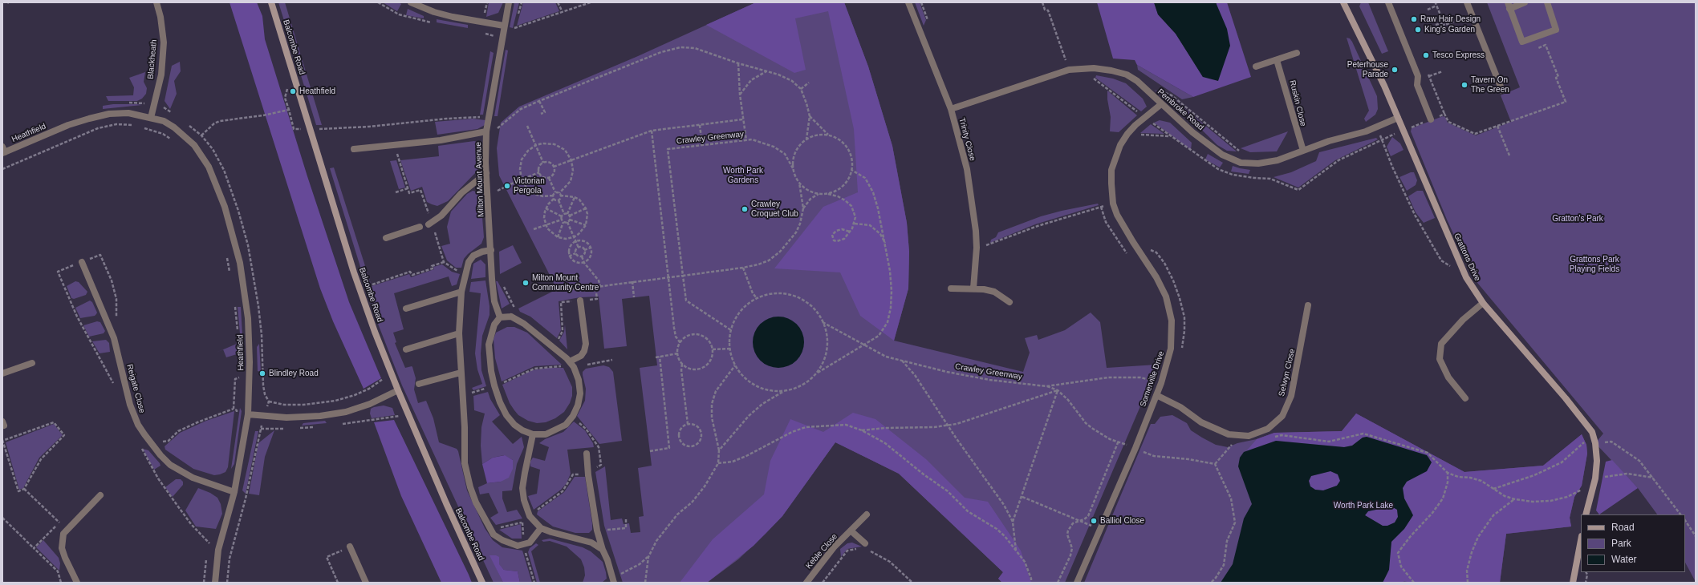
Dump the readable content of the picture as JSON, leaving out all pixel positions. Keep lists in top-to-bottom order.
{
  "streets": {
    "street": [
      "Balcombe Road",
      "Blackheath",
      "Ruskin Close",
      "Pembroke Road",
      "Heathfield",
      "Trinity Close",
      "Milton Mount Avenue",
      "Grattons Drive",
      "Selwyn Close",
      "Somerville Drive",
      "Reigate Close",
      "Keble Close"
    ],
    "path": ["Crawley Greenway"]
  },
  "crossings": [
    ["Blackheath", "Heathfield"],
    ["Ruskin Close", "Pembroke Road"],
    ["Pembroke Road", "Trinity Close"],
    ["Pembroke Road", "Grattons Drive"],
    ["Pembroke Road", "Somerville Drive"],
    ["Heathfield", "Reigate Close"],
    ["Crawley Greenway", "Somerville Drive"],
    ["Selwyn Close", "Somerville Drive"]
  ],
  "parks": [
    "Worth Park Gardens",
    "Gratton's Park",
    "Grattons Park Playing Fields",
    "Worth Park Lake"
  ],
  "places": [
    "Raw Hair Design",
    "King's Garden",
    "Tesco Express",
    "Peterhouse Parade",
    "Tavern On The Green",
    "Heathfield",
    "Victorian Pergola",
    "Crawley Croquet Club",
    "Milton Mount Community Centre",
    "Blindley Road",
    "Balliol Close"
  ],
  "legend": ["Road", "Park", "Water"]
}
